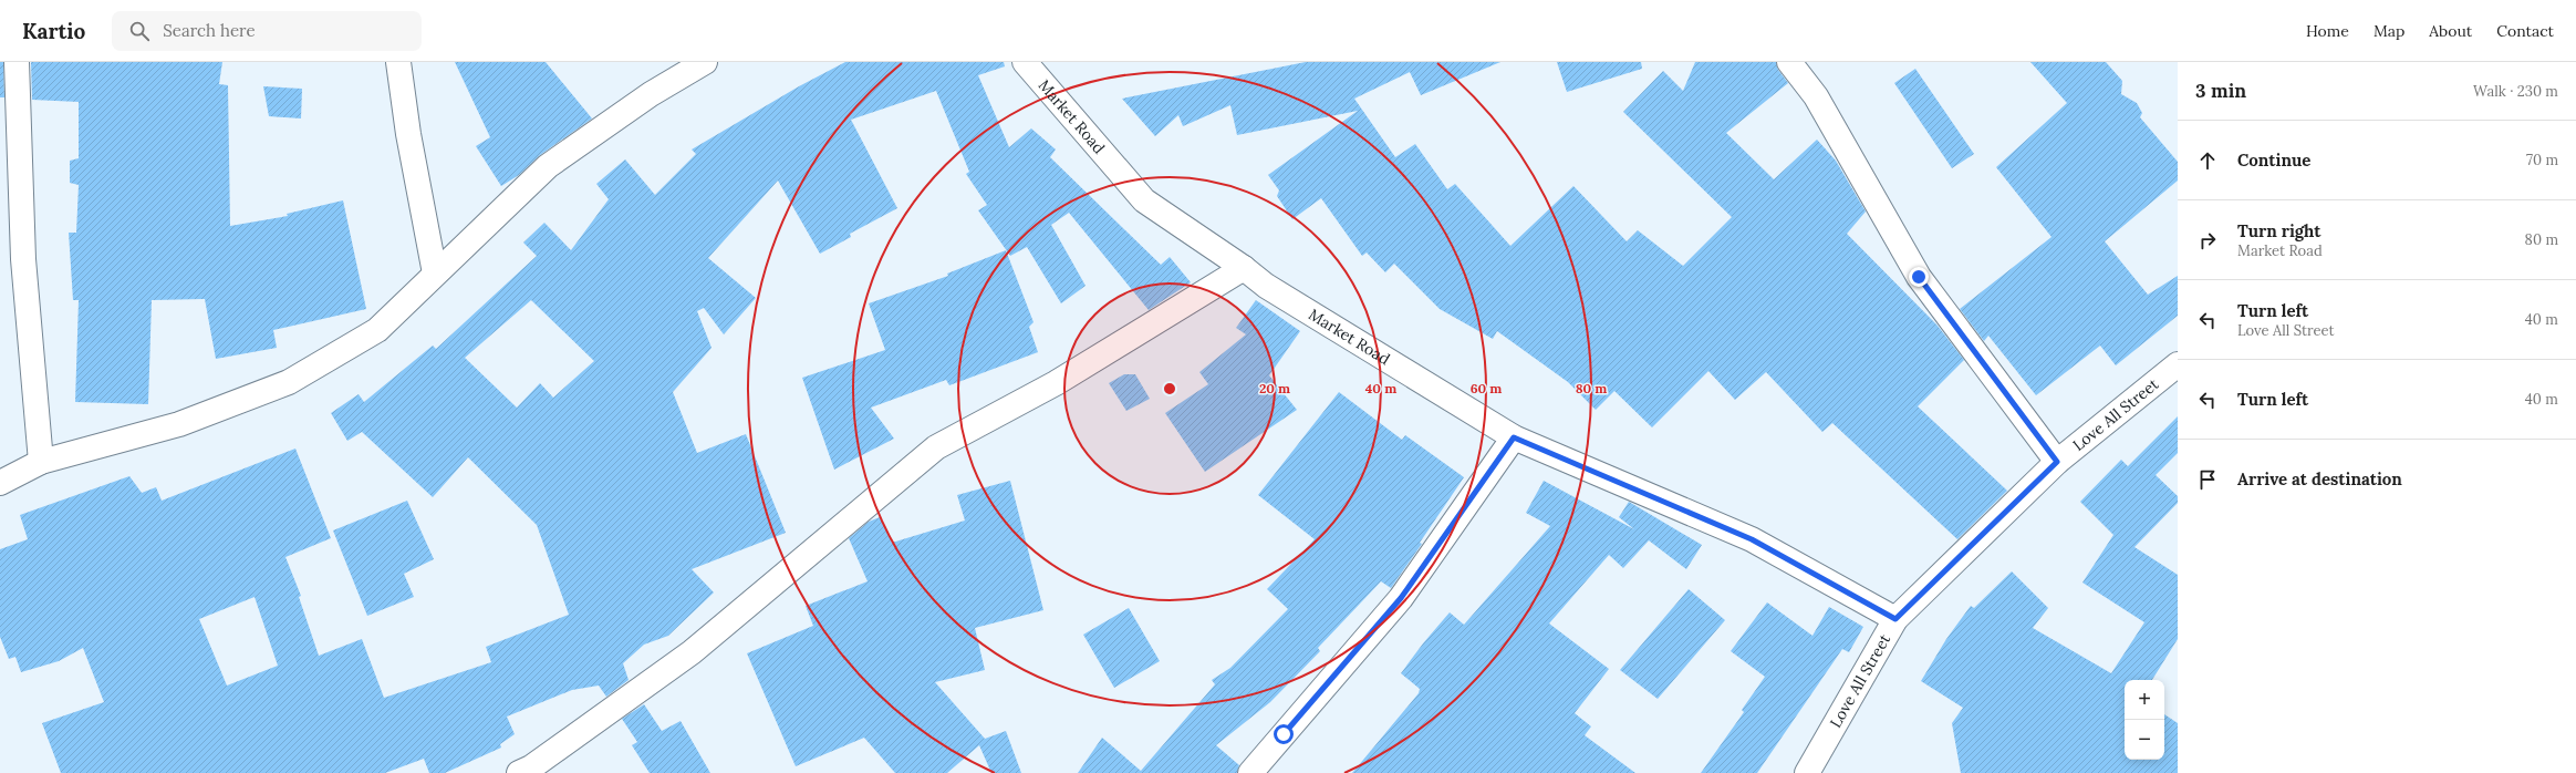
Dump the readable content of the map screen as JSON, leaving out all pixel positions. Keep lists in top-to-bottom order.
{
  "streets": {
    "street": ["Market Road", "Love All Street"]
  },
  "crossings": [
    ["Market Road", "Love All Street"]
  ],
  "page": {
    "header": "Kartio",
    "search": "Search here",
    "nav": [
      "Home",
      "Map",
      "About",
      "Contact"
    ],
    "heading": ["3 min", "Walk · 230 m"],
    "list": [
      ["Continue", "70 m"],
      ["Turn right", "Market Road", "80 m"],
      ["Turn left", "Love All Street", "40 m"],
      ["Turn left", "40 m"],
      "Arrive at destination"
    ],
    "map_buttons": ["+", "−"]
  },
  "rings": [
    "20 m",
    "40 m",
    "60 m",
    "80 m"
  ]
}
